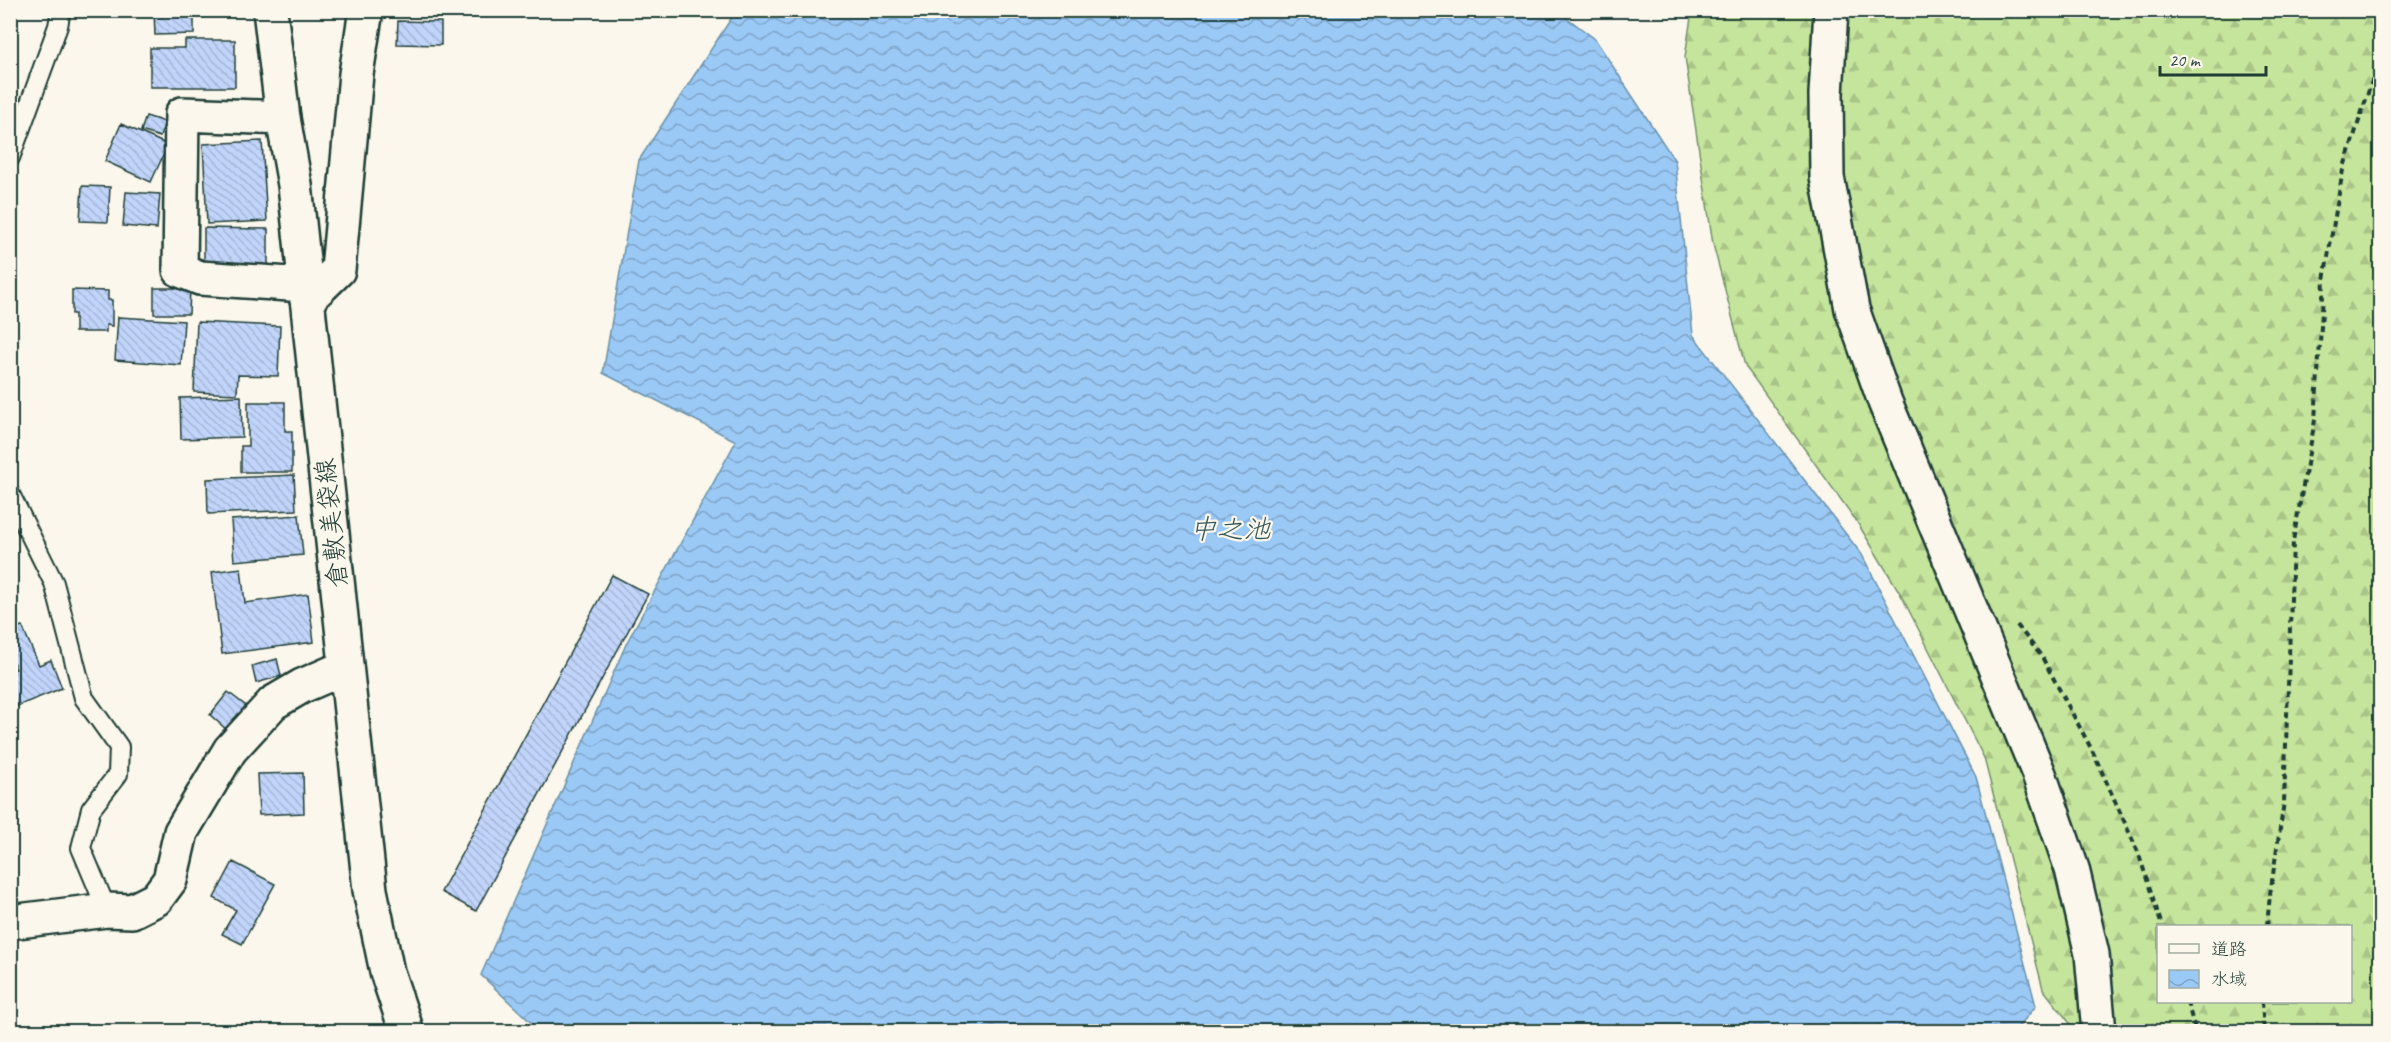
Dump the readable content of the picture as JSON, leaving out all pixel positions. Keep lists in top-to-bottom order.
{
  "streets": {
    "street": ["倉敷美袋線"]
  },
  "water": ["中之池"],
  "legend": ["道路", "水域"],
  "scale_bar": "20 m"
}
